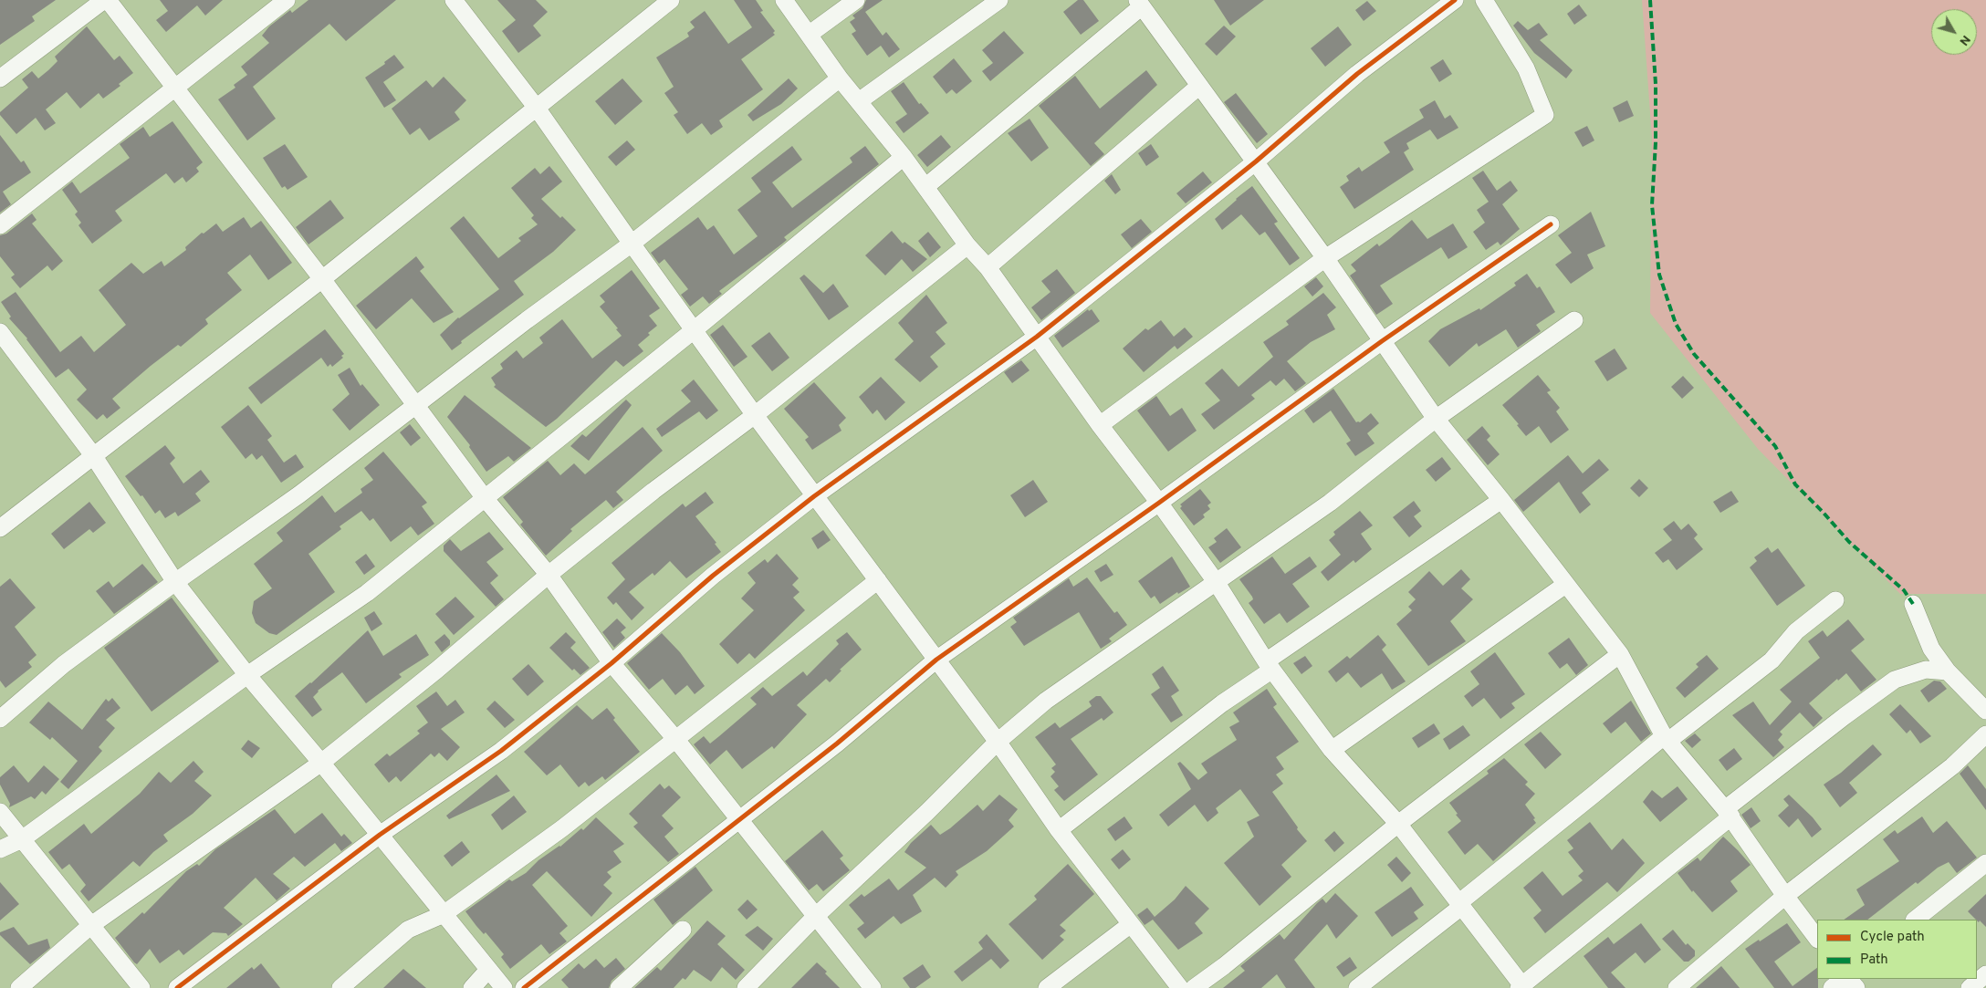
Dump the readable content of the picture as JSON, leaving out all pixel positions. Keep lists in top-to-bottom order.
{
  "legend": ["Cycle path", "Path"],
  "north": "bottom right"
}
